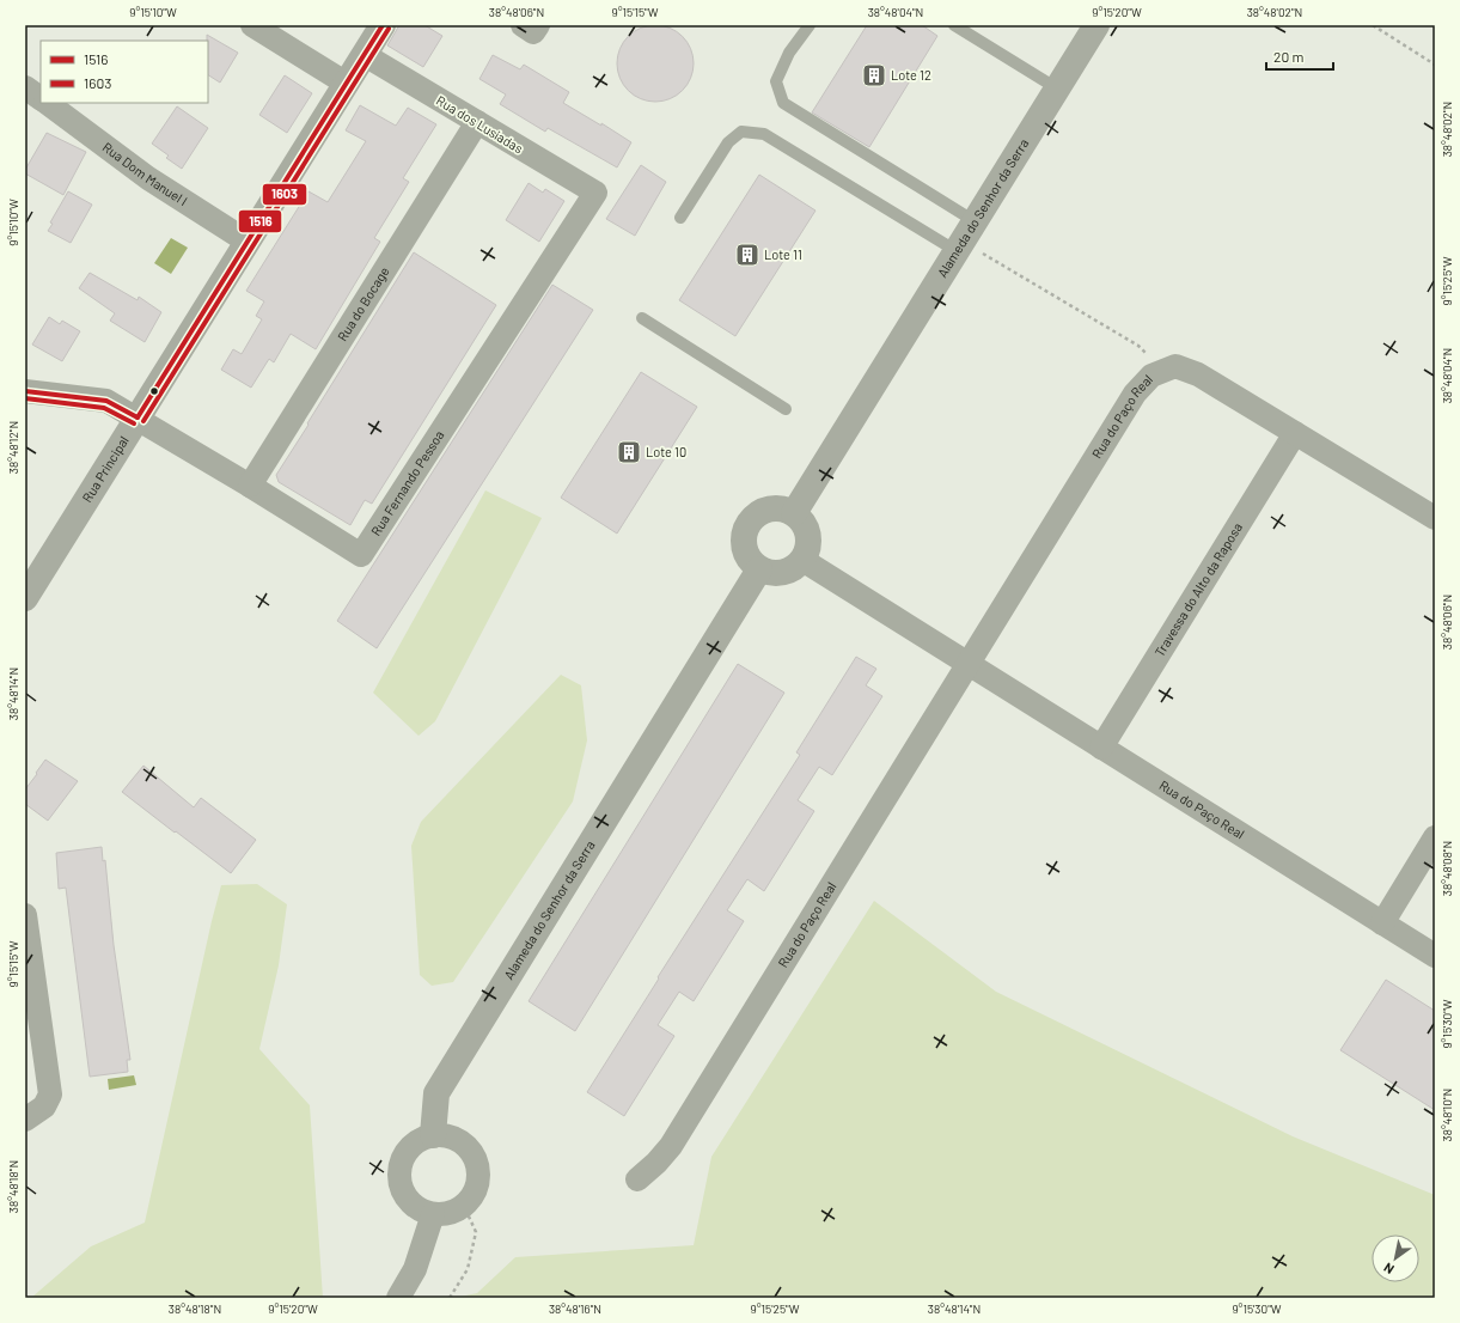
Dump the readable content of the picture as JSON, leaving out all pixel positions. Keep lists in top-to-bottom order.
{
  "streets": {
    "street": [
      "Rua dos Lusíadas",
      "Rua Dom Manuel I",
      "Alameda do Senhor da Serra",
      "Rua do Bocage",
      "Rua do Paço Real",
      "Rua Principal",
      "Rua Fernando Pessoa",
      "Travessa do Alto da Raposa"
    ]
  },
  "crossings": [
    ["Rua dos Lusíadas", "Rua do Bocage"],
    ["Rua dos Lusíadas", "Rua Principal"],
    ["Rua dos Lusíadas", "Rua Fernando Pessoa"],
    ["Rua Dom Manuel I", "Rua Principal"],
    ["Alameda do Senhor da Serra", "Rua do Paço Real"],
    ["Rua do Bocage", "Rua Fernando Pessoa"],
    ["Rua do Paço Real", "Travessa do Alto da Raposa"],
    ["Rua Principal", "Rua Fernando Pessoa"]
  ],
  "places": {
    "building": ["Lote 12", "Lote 11", "Lote 10"]
  },
  "lines": ["transit line 1516", "transit line 1603"],
  "legend": ["1516", "1603"],
  "scale_bar": "20 m",
  "north": "bottom left",
  "coordinates": [
    "9°15'10\"W",
    "38°48'06\"N",
    "9°15'15\"W",
    "38°48'04\"N",
    "9°15'20\"W",
    "38°48'02\"N",
    "9°15'25\"W",
    "38°48'12\"N",
    "38°48'14\"N",
    "38°48'08\"N",
    "9°15'30\"W",
    "38°48'10\"N",
    "38°48'18\"N",
    "38°48'16\"N"
  ]
}
